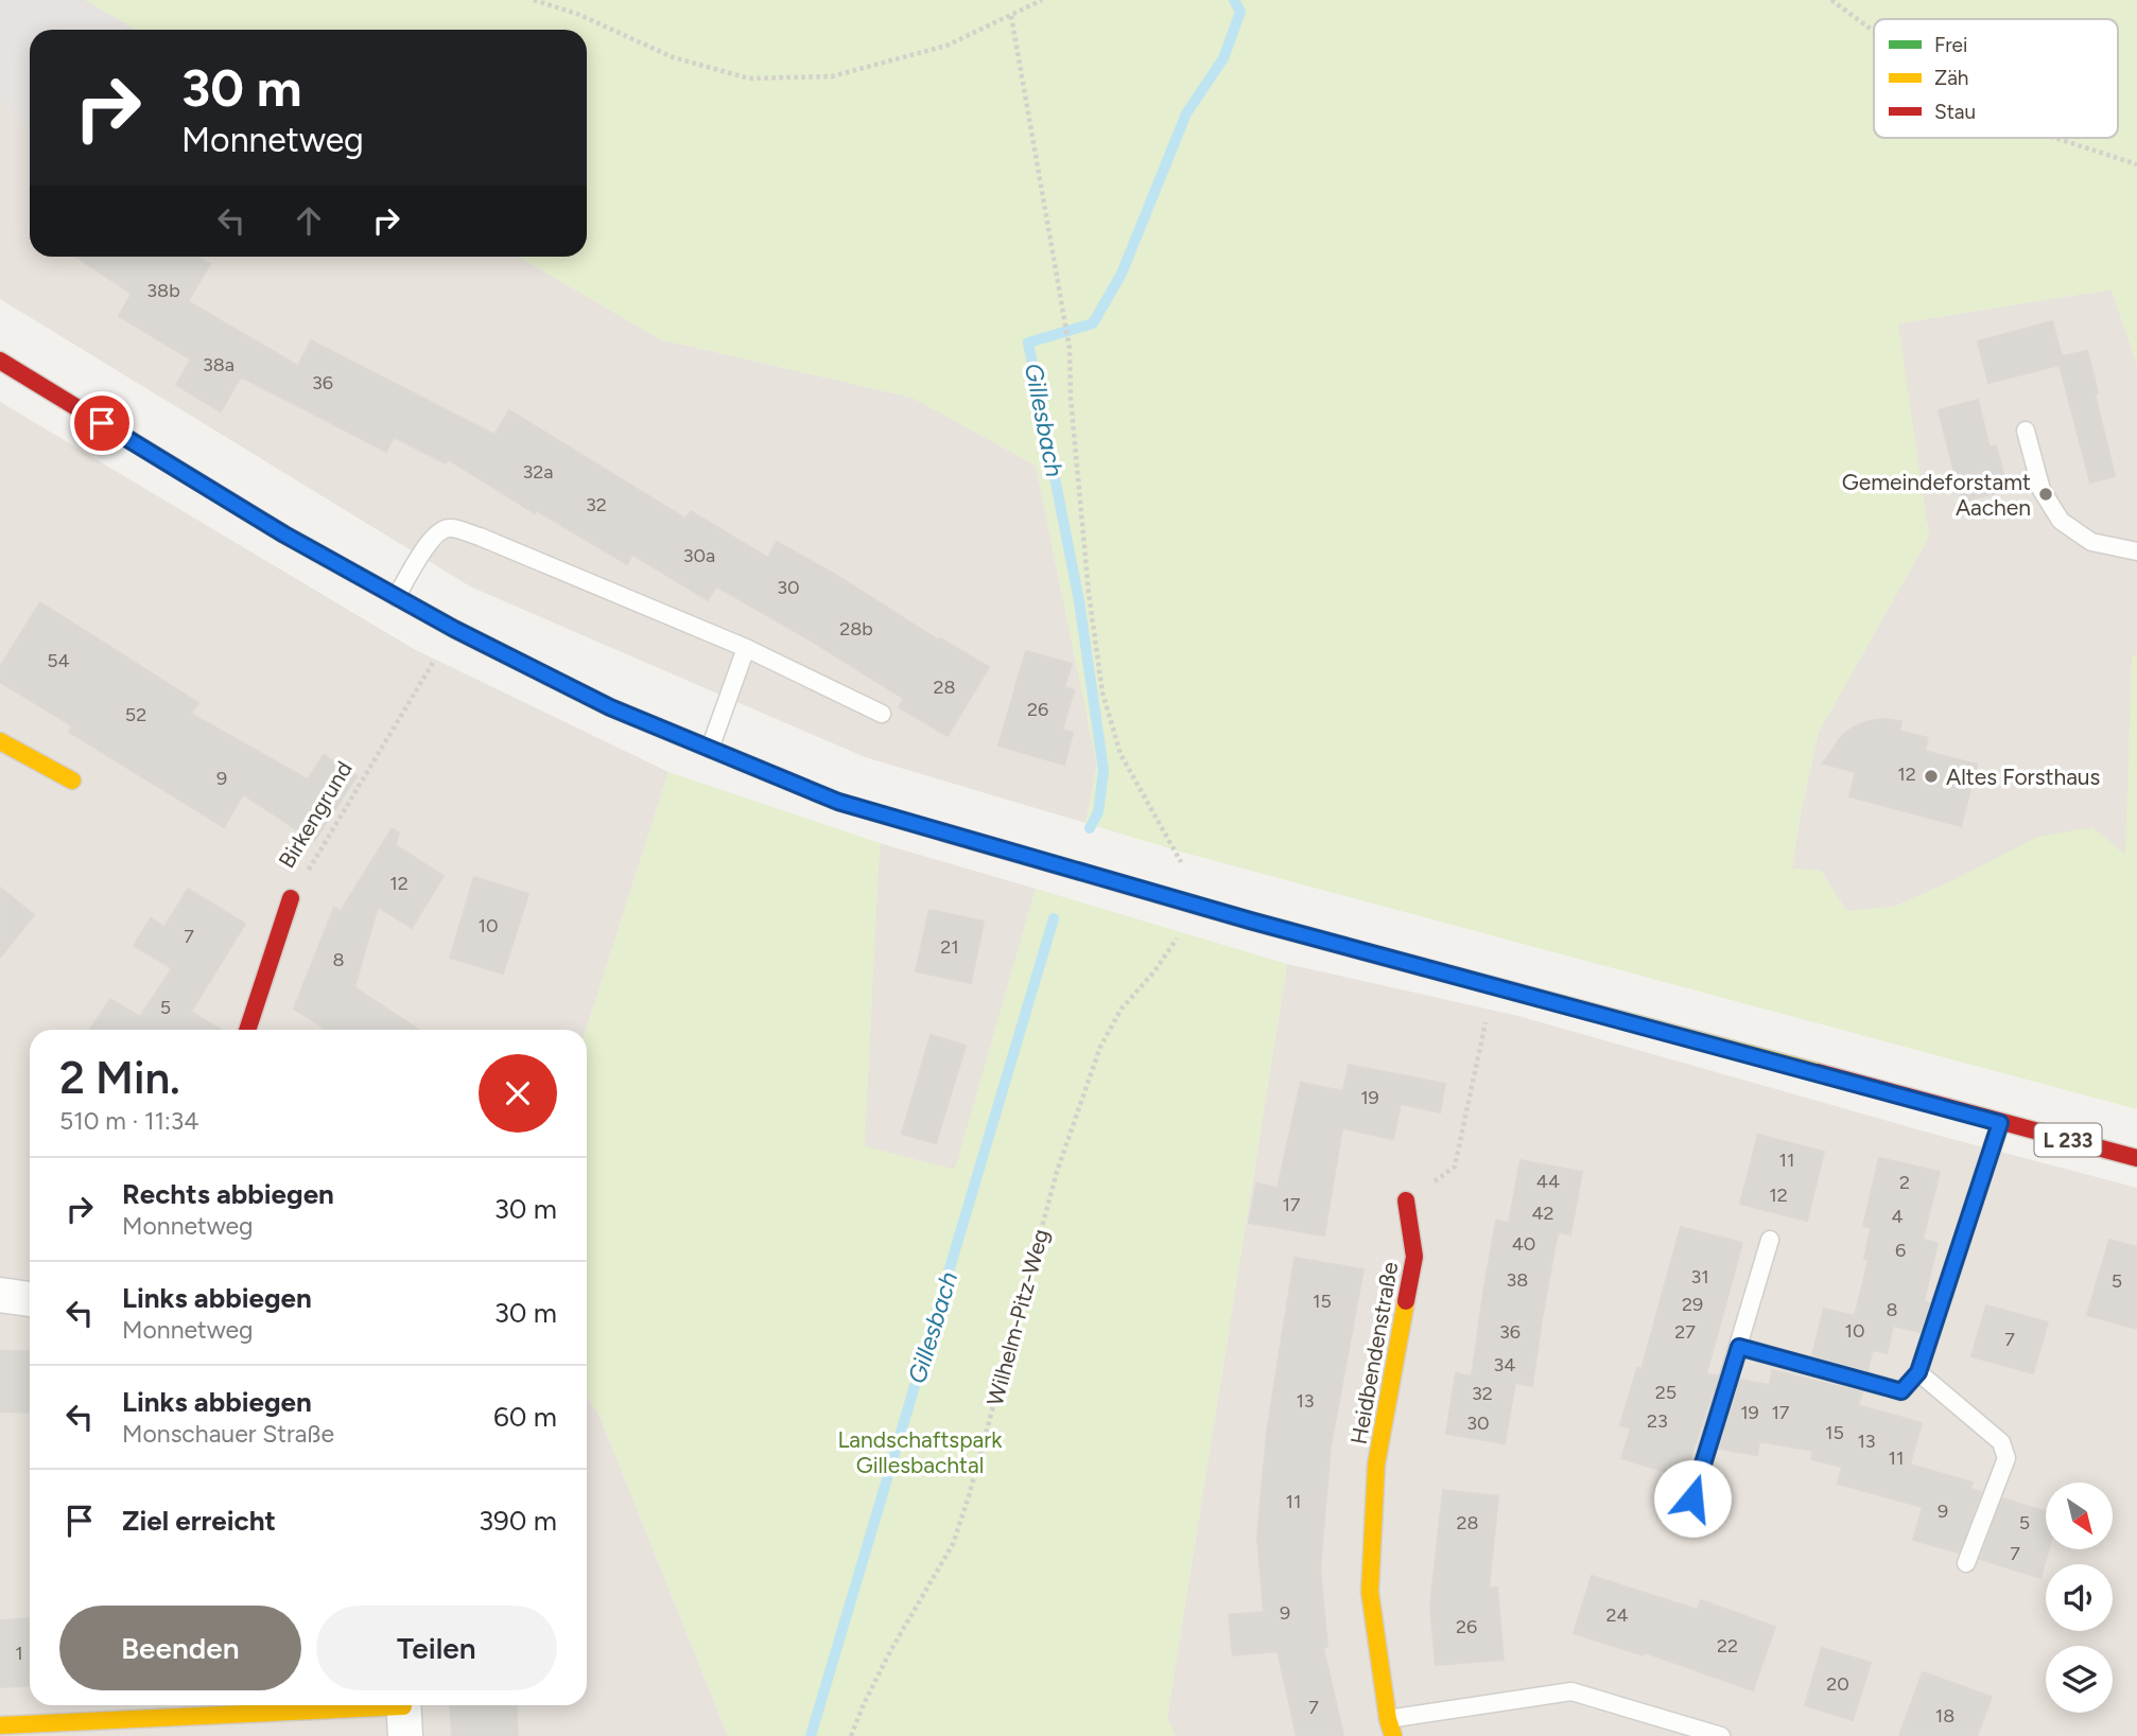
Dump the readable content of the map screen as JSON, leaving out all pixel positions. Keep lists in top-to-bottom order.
{
  "streets": {
    "main road": ["Birkengrund", "L 233", "Heidbendenstraße"],
    "path": ["Wilhelm-Pitz-Weg"]
  },
  "crossings": [
    ["Birkengrund", "L 233"],
    ["L 233", "Wilhelm-Pitz-Weg"]
  ],
  "water": ["Gillesbach"],
  "parks": ["Landschaftspark Gillesbachtal"],
  "places": ["Gemeindeforstamt Aachen", "Altes Forsthaus"],
  "house_numbers": [
    "38b",
    "38a",
    "36",
    "32a",
    "32",
    "30a",
    "30",
    "28b",
    "54",
    "28",
    "26",
    "52",
    "12",
    "9",
    "12",
    "10",
    "7",
    "21",
    "8",
    "5",
    "19",
    "11",
    "44",
    "2",
    "12",
    "17",
    "42",
    "4",
    "40",
    "6",
    "31",
    "38",
    "5",
    "15",
    "29",
    "8",
    "10",
    "36",
    "27",
    "7",
    "34",
    "25",
    "32",
    "13",
    "19",
    "17",
    "23",
    "30",
    "15",
    "13",
    "11",
    "11",
    "9",
    "28",
    "5",
    "7",
    "9",
    "24",
    "26",
    "22",
    "1",
    "20",
    "7",
    "18"
  ],
  "legend": ["Frei", "Zäh", "Stau"],
  "north": "bottom right",
  "page": {
    "turn": ["30 m", "Monnetweg"],
    "heading": ["2 Min.", "510 m · 11:34"],
    "list": [
      {
        "name": "Rechts abbiegen",
        "note": "Monnetweg",
        "value": "30 m"
      },
      {
        "name": "Links abbiegen",
        "note": "Monnetweg",
        "value": "30 m"
      },
      {
        "name": "Links abbiegen",
        "note": "Monschauer Straße",
        "value": "60 m"
      },
      {
        "name": "Ziel erreicht",
        "value": "390 m"
      }
    ],
    "buttons": ["Beenden", "Teilen"]
  }
}
